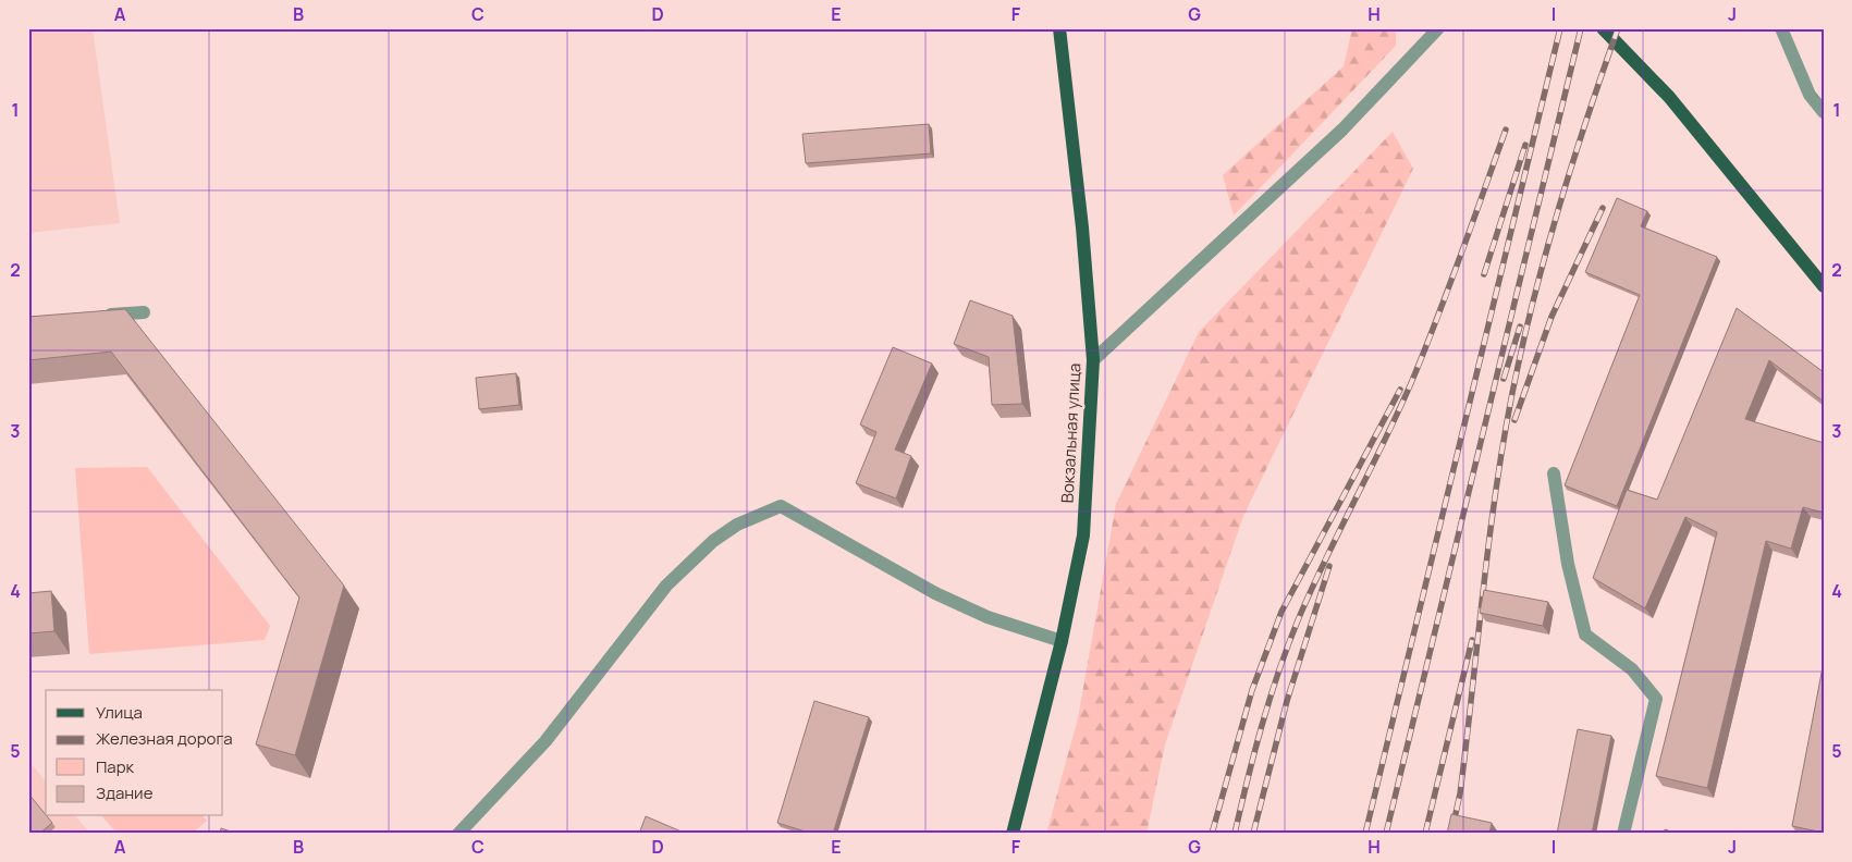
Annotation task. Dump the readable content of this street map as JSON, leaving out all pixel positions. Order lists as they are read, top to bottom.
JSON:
{
  "streets": {
    "main road": ["Вокзальная улица"]
  },
  "legend": [
    "Улица",
    "Железная дорога",
    "Парк",
    "Здание"
  ],
  "grid": {
    "columns": [
      "A",
      "B",
      "C",
      "D",
      "E",
      "F",
      "G",
      "H",
      "I",
      "J"
    ],
    "rows": [
      "1",
      "2",
      "3",
      "4",
      "5"
    ]
  }
}
